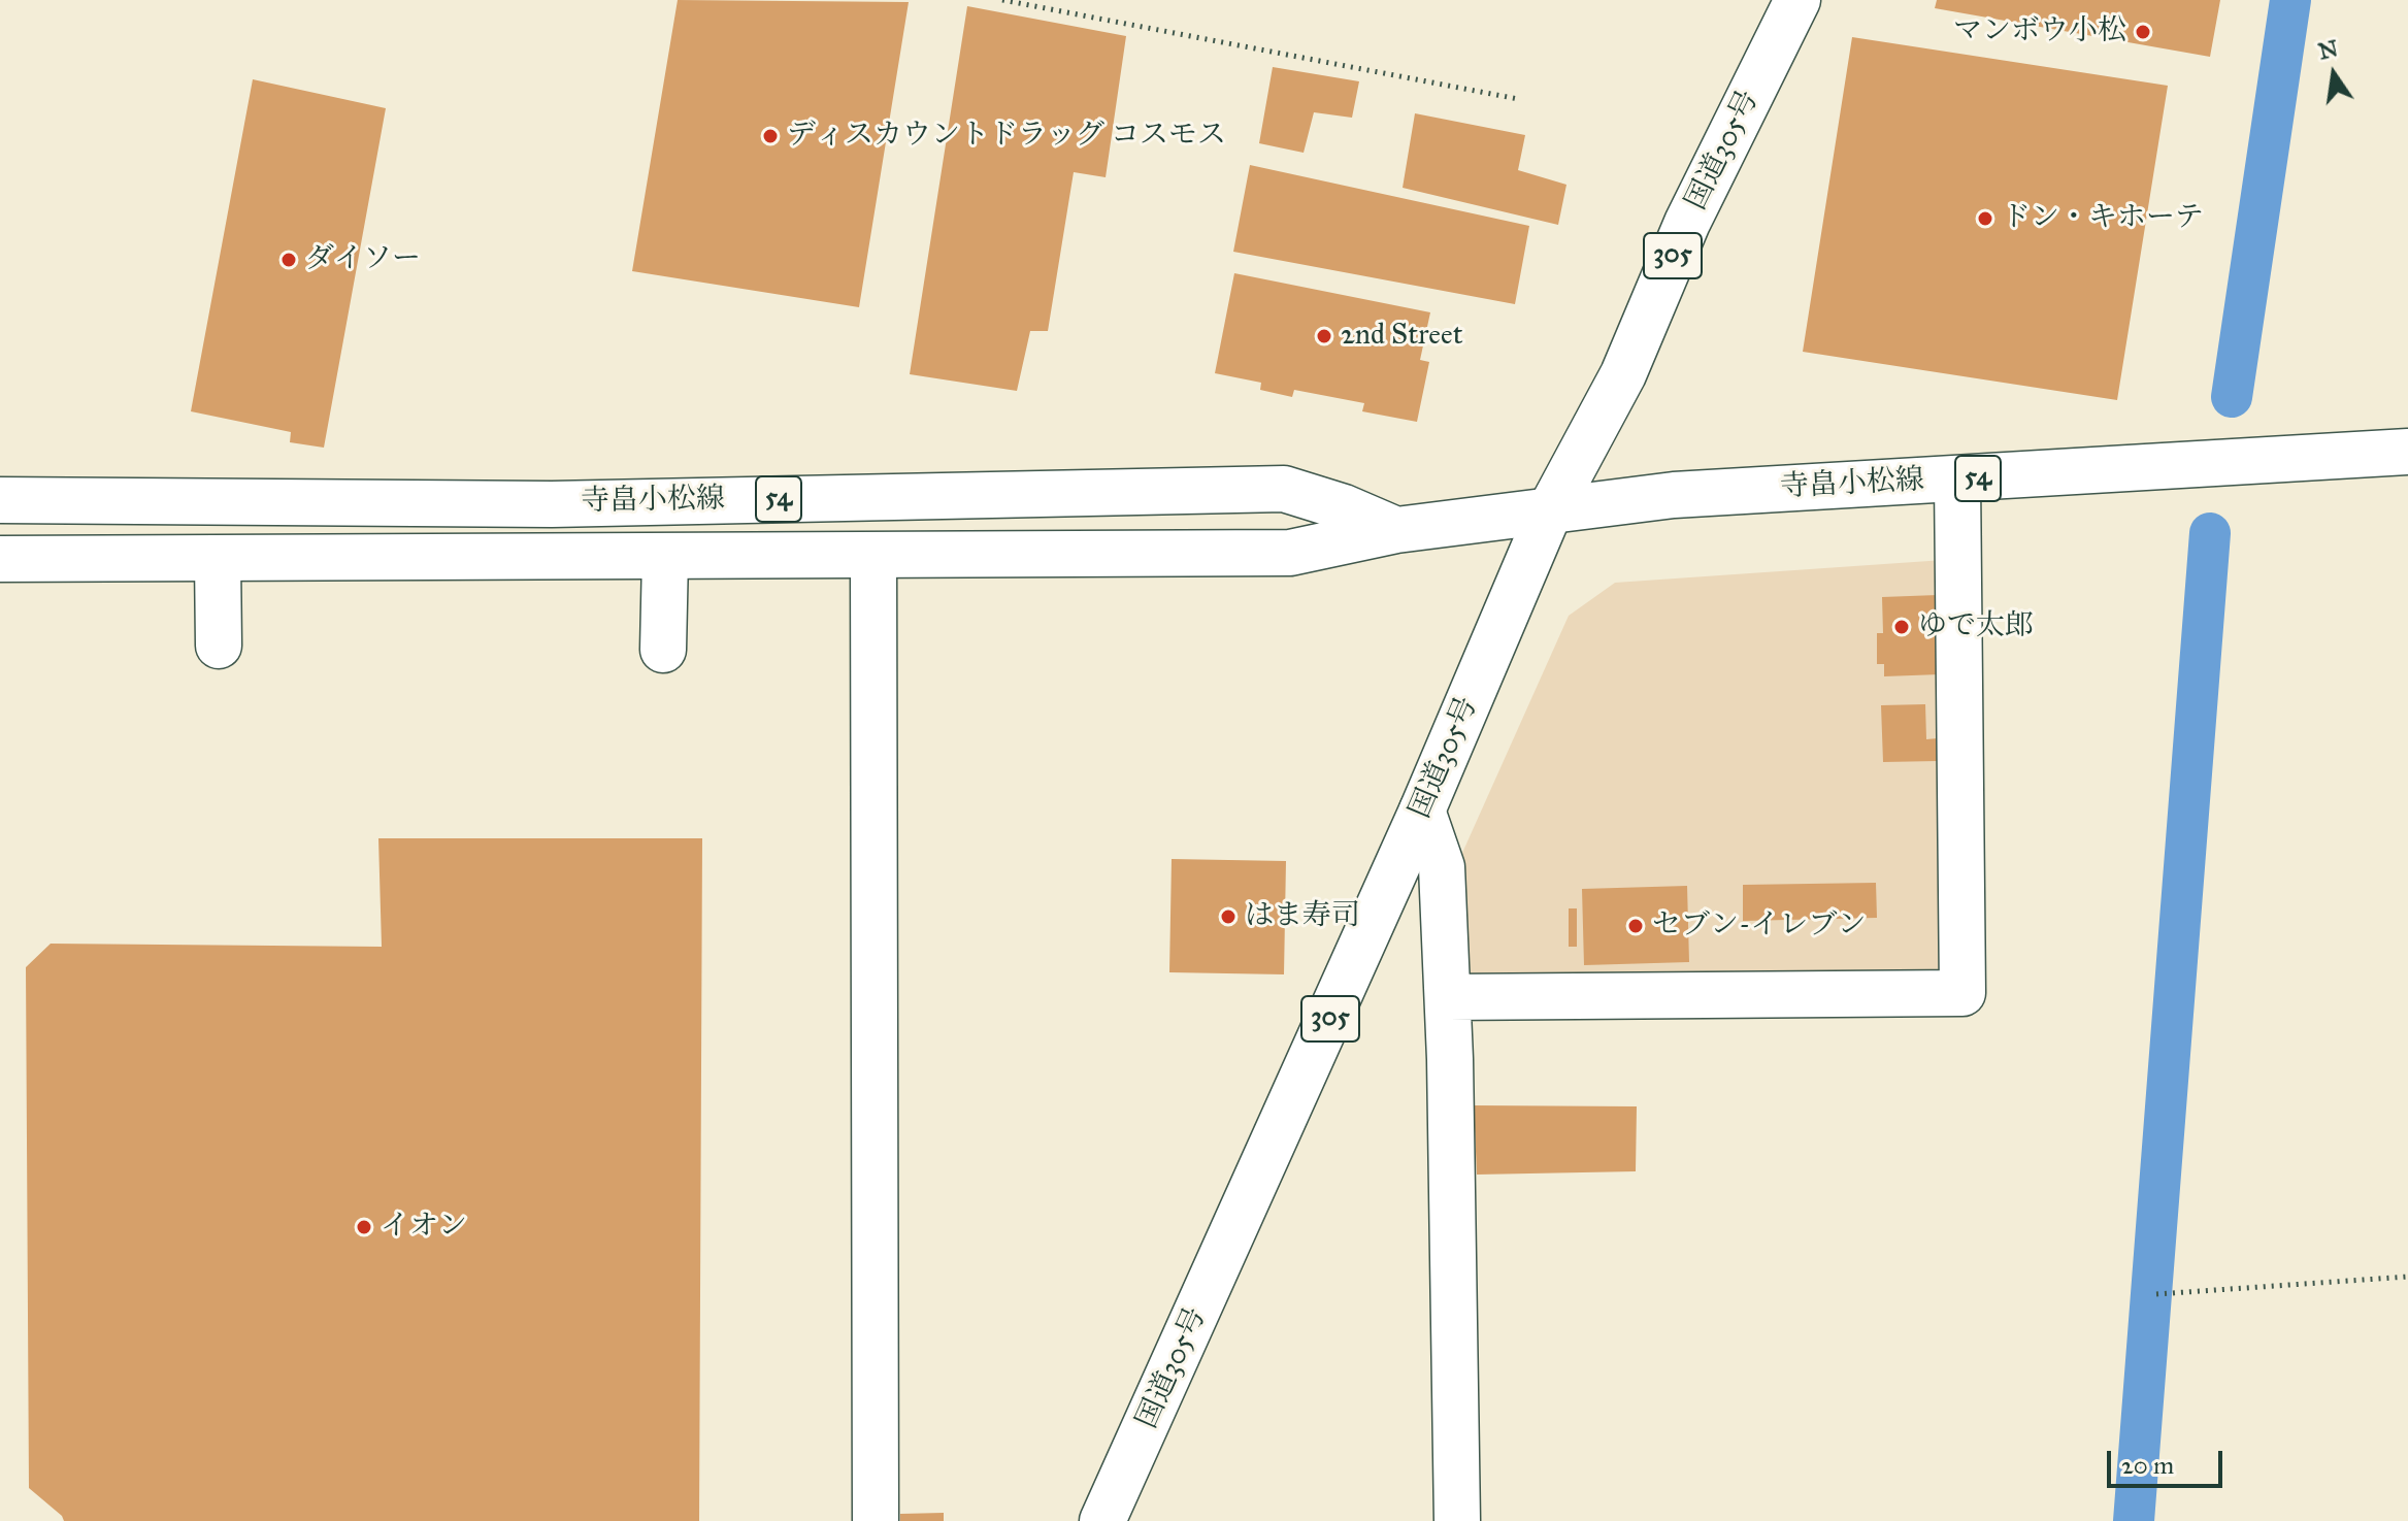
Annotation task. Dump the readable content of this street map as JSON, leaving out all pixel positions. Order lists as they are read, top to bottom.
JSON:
{
  "streets": {
    "main road": [
      "国道305号",
      "305",
      "54",
      "寺畠小松線"
    ]
  },
  "crossings": [
    ["国道305号", "寺畠小松線"]
  ],
  "places": [
    "マンボウ小松",
    "ディスカウントドラッグ コスモス",
    "ドン・キホーテ",
    "ダイソー",
    "2nd Street",
    "ゆで太郎",
    "はま寿司",
    "セブン-イレブン",
    "イオン"
  ],
  "scale_bar": "20 m",
  "north": "top"
}
